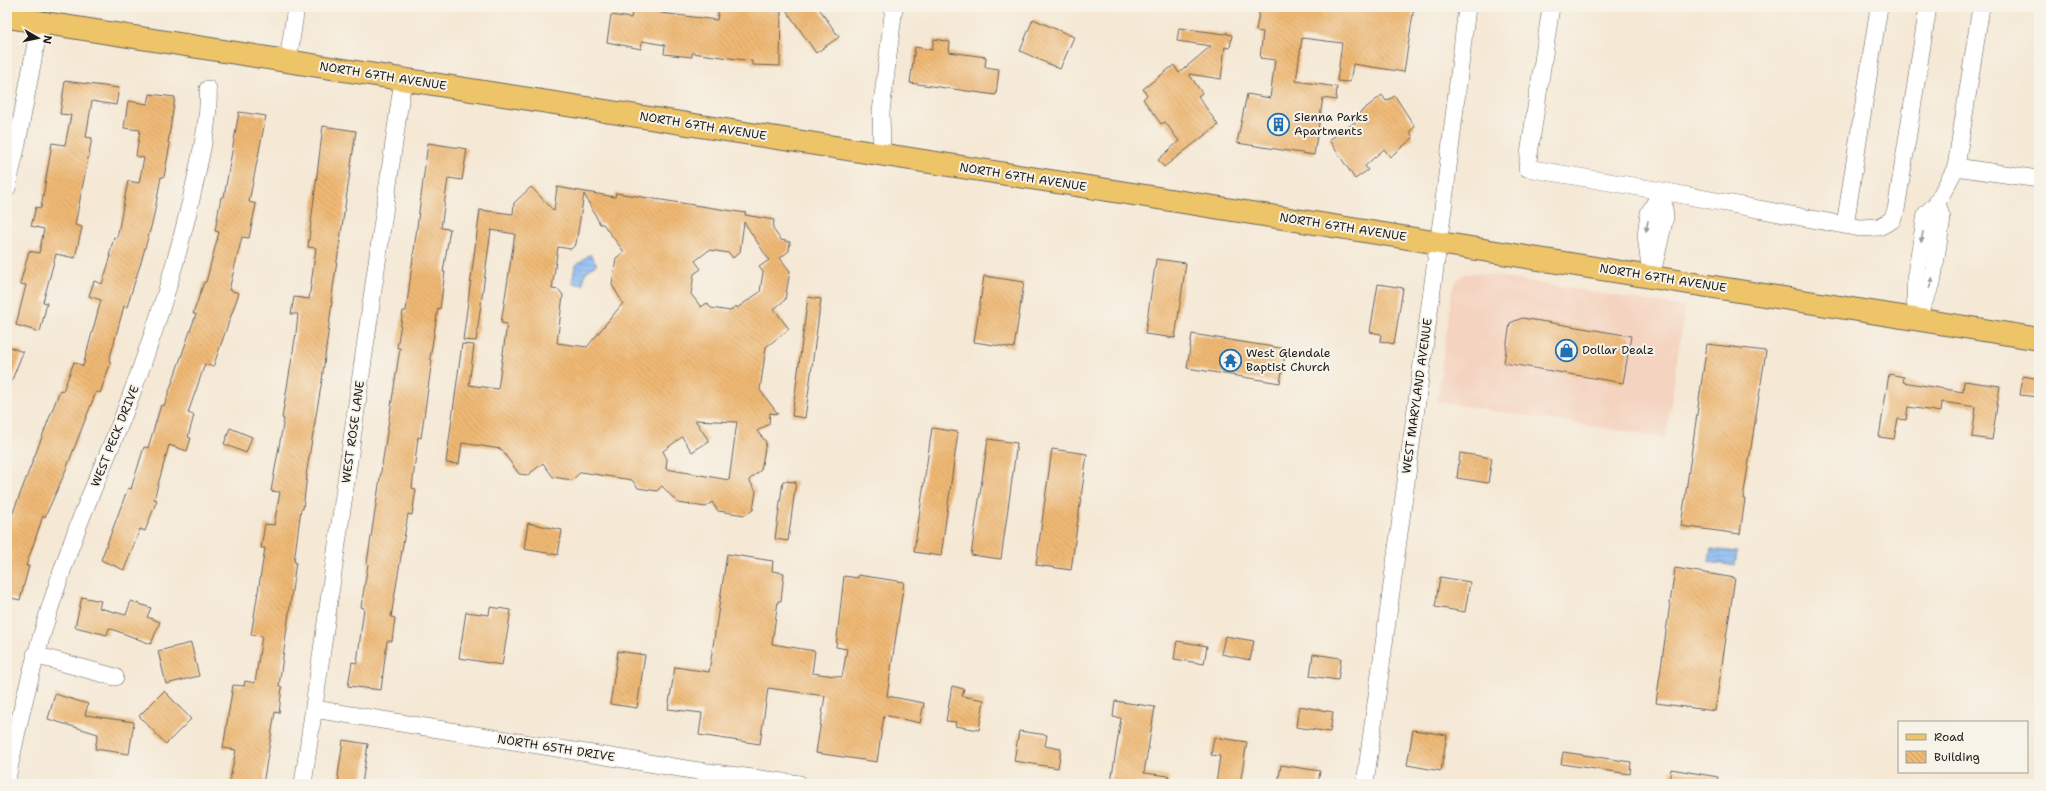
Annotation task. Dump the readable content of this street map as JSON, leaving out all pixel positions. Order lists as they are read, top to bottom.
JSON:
{
  "streets": {
    "main road": ["NORTH 67TH AVENUE"],
    "street": [
      "WEST MARYLAND AVENUE",
      "WEST ROSE LANE",
      "WEST PECK DRIVE",
      "NORTH 65TH DRIVE"
    ]
  },
  "crossings": [
    ["NORTH 67TH AVENUE", "WEST MARYLAND AVENUE"],
    ["NORTH 67TH AVENUE", "WEST ROSE LANE"],
    ["WEST ROSE LANE", "NORTH 65TH DRIVE"]
  ],
  "places": {
    "building": ["Sienna Parks Apartments"],
    "shop": ["Dollar Dealz"],
    "temple": ["West Glendale Baptist Church"]
  },
  "legend": ["Road", "Building"],
  "north": "right"
}
